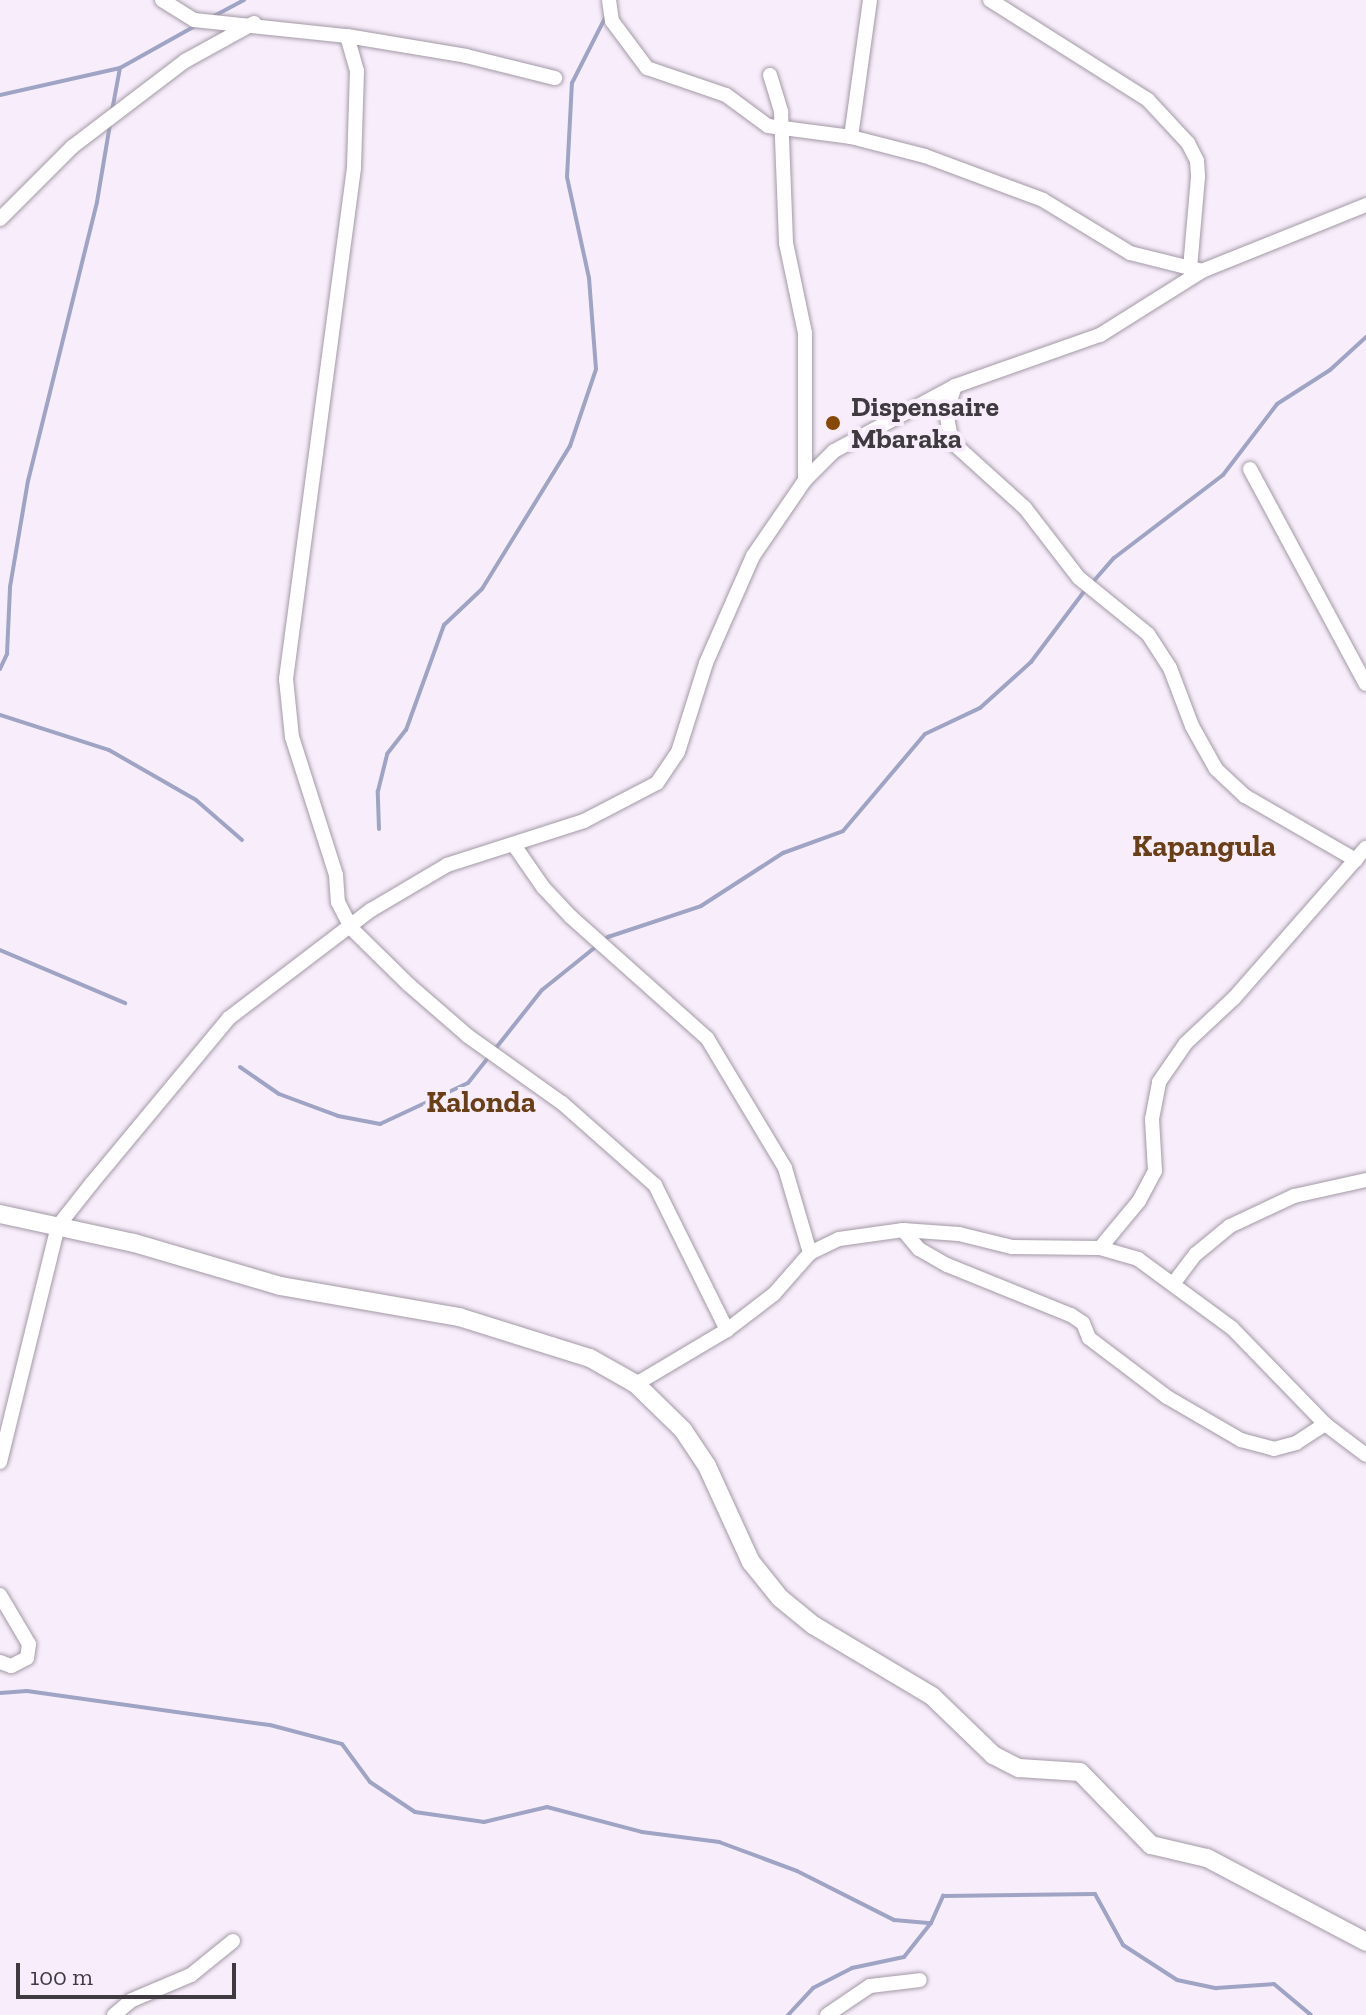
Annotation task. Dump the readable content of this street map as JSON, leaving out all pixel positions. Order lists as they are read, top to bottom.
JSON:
{
  "districts": ["Kapangula", "Kalonda"],
  "places": ["Dispensaire Mbaraka"],
  "scale_bar": "100 m"
}
